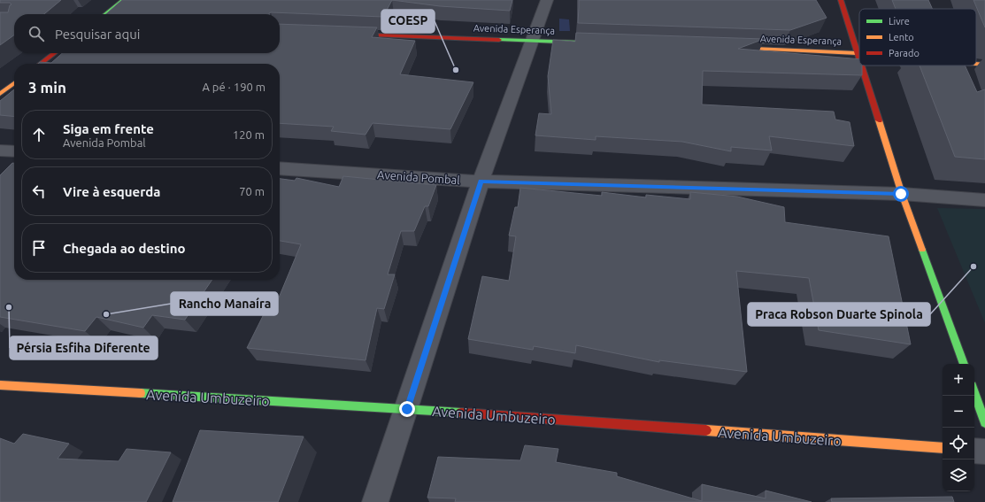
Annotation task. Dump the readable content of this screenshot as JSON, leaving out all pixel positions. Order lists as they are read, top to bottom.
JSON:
{
  "streets": {
    "main road": ["Avenida Esperança", "Avenida Umbuzeiro"],
    "street": ["Avenida Pombal"]
  },
  "places": [
    "COESP",
    "Praca Robson Duarte Spinola",
    "Pérsia Esfiha Diferente",
    "Rancho Manaíra"
  ],
  "legend": ["Livre", "Lento", "Parado"],
  "page": {
    "search": "Pesquisar aqui",
    "heading": ["3 min", "A pé · 190 m"],
    "list": [
      ["Siga em frente", "Avenida Pombal", "120 m"],
      ["Vire à esquerda", "70 m"],
      "Chegada ao destino"
    ],
    "map_buttons": ["+", "−"]
  }
}
